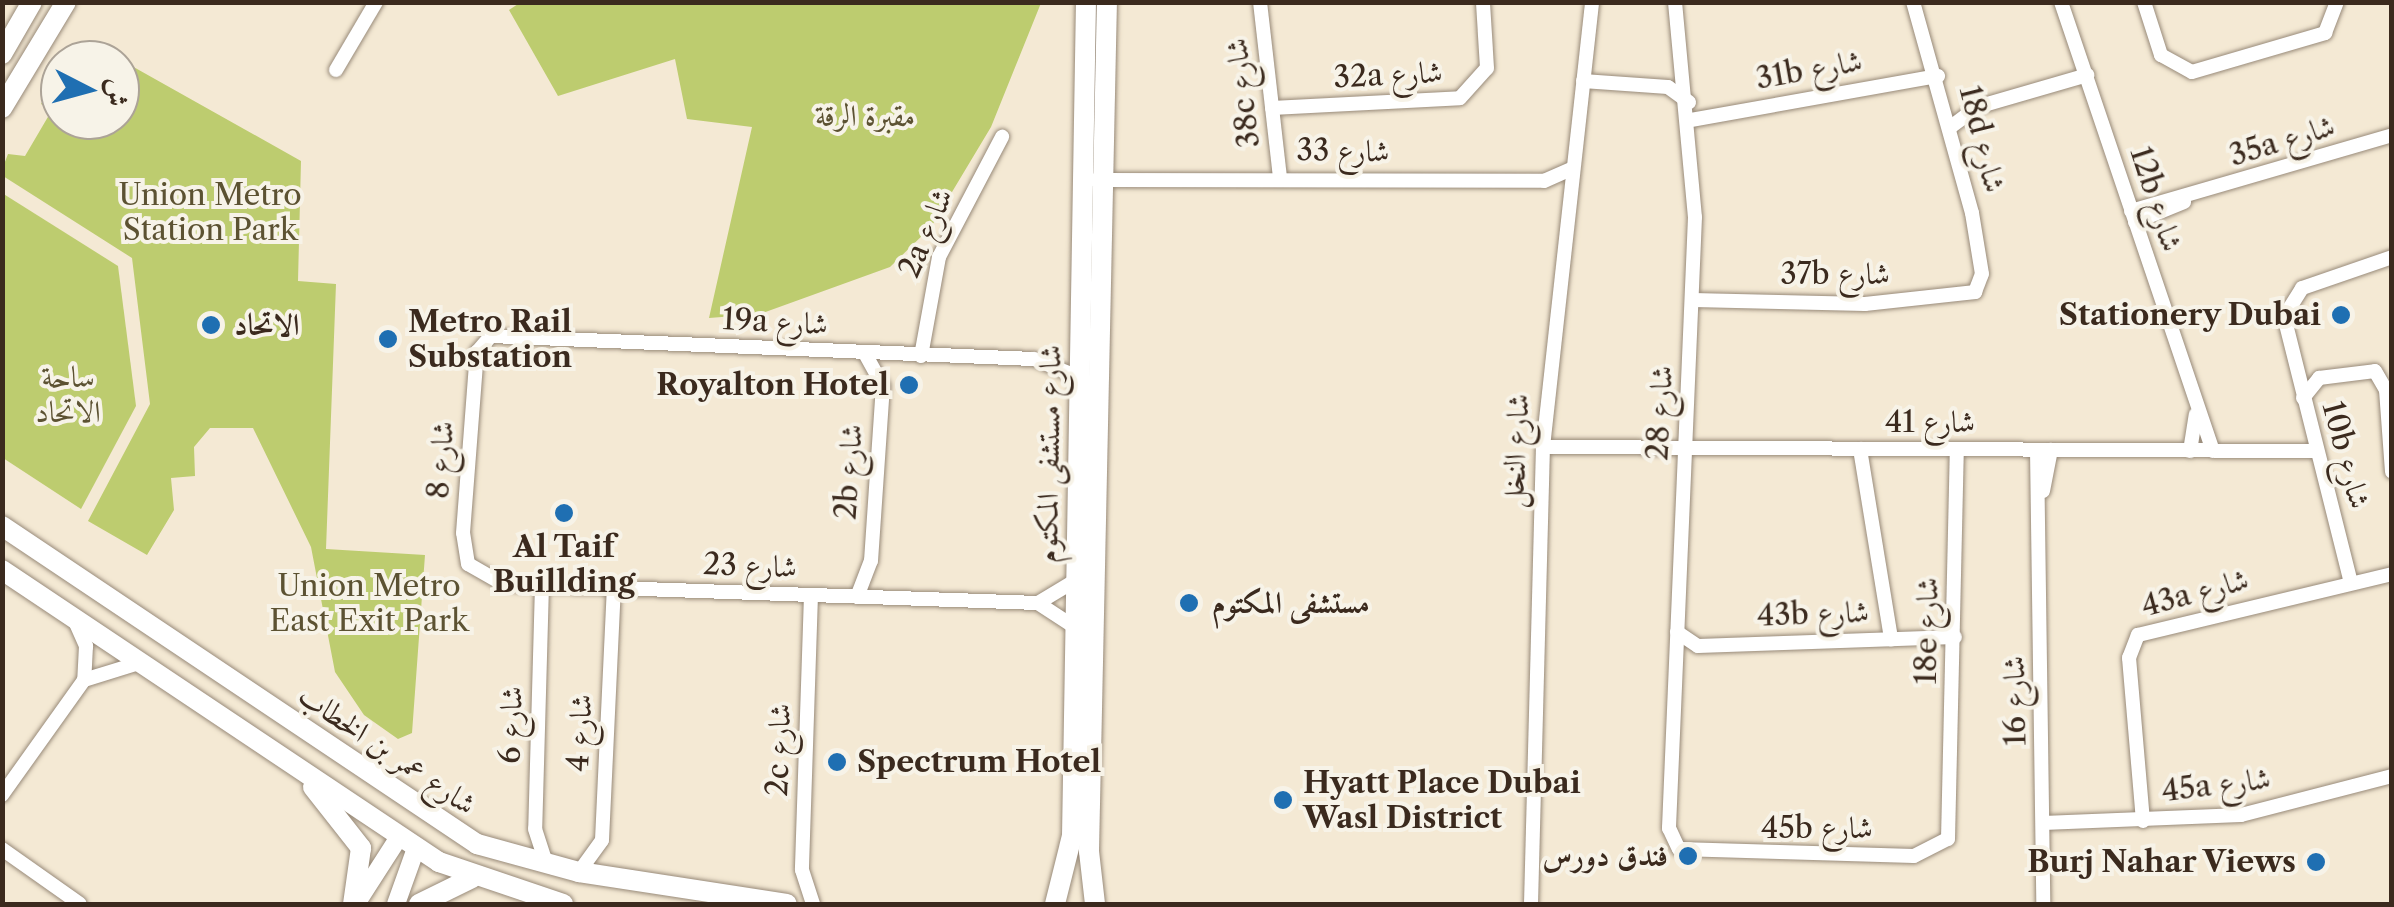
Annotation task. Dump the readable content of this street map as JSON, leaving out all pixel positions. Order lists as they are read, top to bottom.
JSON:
{
  "streets": {
    "main road": ["شارع مستشفى المكتوم", "شارع عمر بن الخطاب"],
    "street": [
      "31b شارع",
      "32a شارع",
      "38c شارع",
      "18d شارع",
      "35a شارع",
      "شارع 33",
      "12b شارع",
      "2a شارع",
      "37b شارع",
      "19a شارع",
      "شارع 28",
      "شارع 41",
      "شارع النخل",
      "10b شارع",
      "شارع 8",
      "2b شارع",
      "شارع 23",
      "43a شارع",
      "43b شارع",
      "18e شارع",
      "شارع 16",
      "شارع 6",
      "شارع 4",
      "2c شارع",
      "45a شارع",
      "45b شارع"
    ]
  },
  "crossings": [
    ["31b شارع", "18d شارع"],
    ["31b شارع", "شارع 28"],
    ["32a شارع", "38c شارع"],
    ["38c شارع", "شارع 33"],
    ["18d شارع", "37b شارع"],
    ["35a شارع", "12b شارع"],
    ["شارع 33", "شارع النخل"],
    ["شارع 33", "شارع مستشفى المكتوم"],
    ["12b شارع", "شارع 41"],
    ["2a شارع", "19a شارع"],
    ["37b شارع", "شارع 28"],
    ["19a شارع", "شارع مستشفى المكتوم"],
    ["19a شارع", "شارع 8"],
    ["19a شارع", "2b شارع"],
    ["شارع 28", "شارع 41"],
    ["شارع 28", "43b شارع"],
    ["شارع 28", "45b شارع"],
    ["شارع 41", "شارع النخل"],
    ["شارع 41", "10b شارع"],
    ["شارع 41", "18e شارع"],
    ["شارع 41", "شارع 16"],
    ["10b شارع", "43a شارع"],
    ["شارع 8", "شارع 23"],
    ["2b شارع", "شارع 23"],
    ["شارع 23", "شارع 6"],
    ["شارع 23", "شارع 4"],
    ["شارع 23", "2c شارع"],
    ["43a شارع", "45a شارع"],
    ["43b شارع", "18e شارع"],
    ["18e شارع", "45b شارع"],
    ["شارع 16", "45a شارع"],
    ["شارع 6", "شارع عمر بن الخطاب"],
    ["شارع 4", "شارع عمر بن الخطاب"]
  ],
  "parks": [
    "مقبرة الرقة",
    "Union Metro Station Park",
    "ساحة الاتحاد",
    "Union Metro East Exit Park"
  ],
  "places": [
    "Stationery Dubai",
    "الاتحاد",
    "Metro Rail Substation",
    "Royalton Hotel",
    "Al Taif Buillding",
    "مستشفى المكتوم",
    "Spectrum Hotel",
    "Hyatt Place Dubai Wasl District",
    "فندق دورس",
    "Burj Nahar Views"
  ],
  "north": "right"
}
